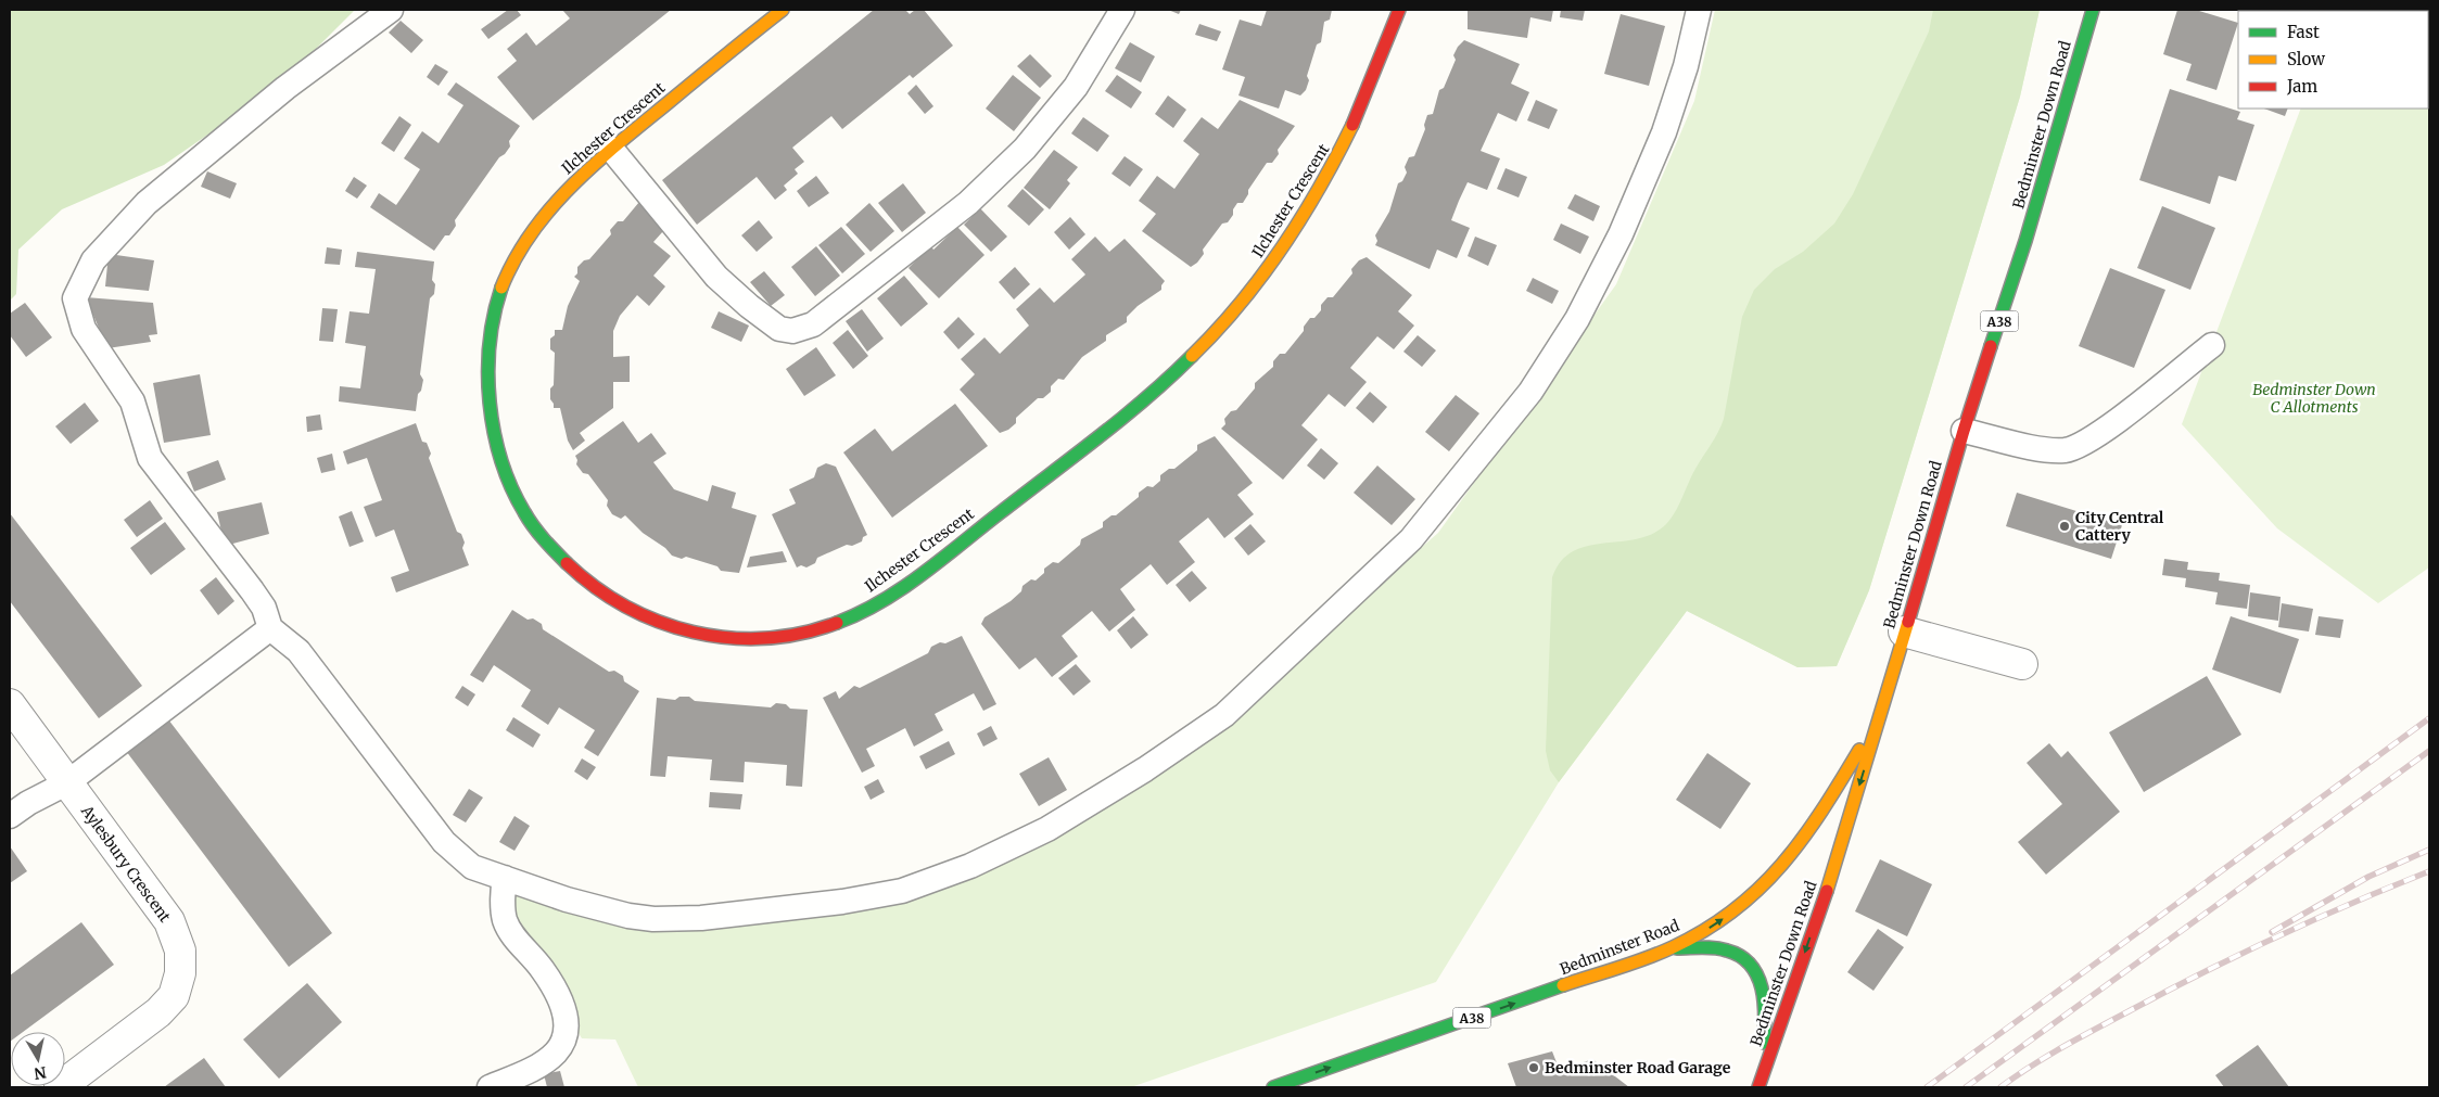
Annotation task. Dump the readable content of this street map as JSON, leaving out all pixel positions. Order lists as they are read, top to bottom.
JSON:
{
  "streets": {
    "main road": [
      "Bedminster Down Road",
      "Ilchester Crescent",
      "A38",
      "Bedminster Road"
    ],
    "street": ["Aylesbury Crescent"]
  },
  "crossings": [
    ["Bedminster Down Road", "A38"],
    ["Bedminster Down Road", "Bedminster Road"],
    ["A38", "Bedminster Road"]
  ],
  "one_way": ["Bedminster Road"],
  "parks": ["Bedminster Down C Allotments"],
  "places": ["City Central Cattery", "Bedminster Road Garage"],
  "legend": ["Fast", "Slow", "Jam"],
  "north": "bottom"
}
